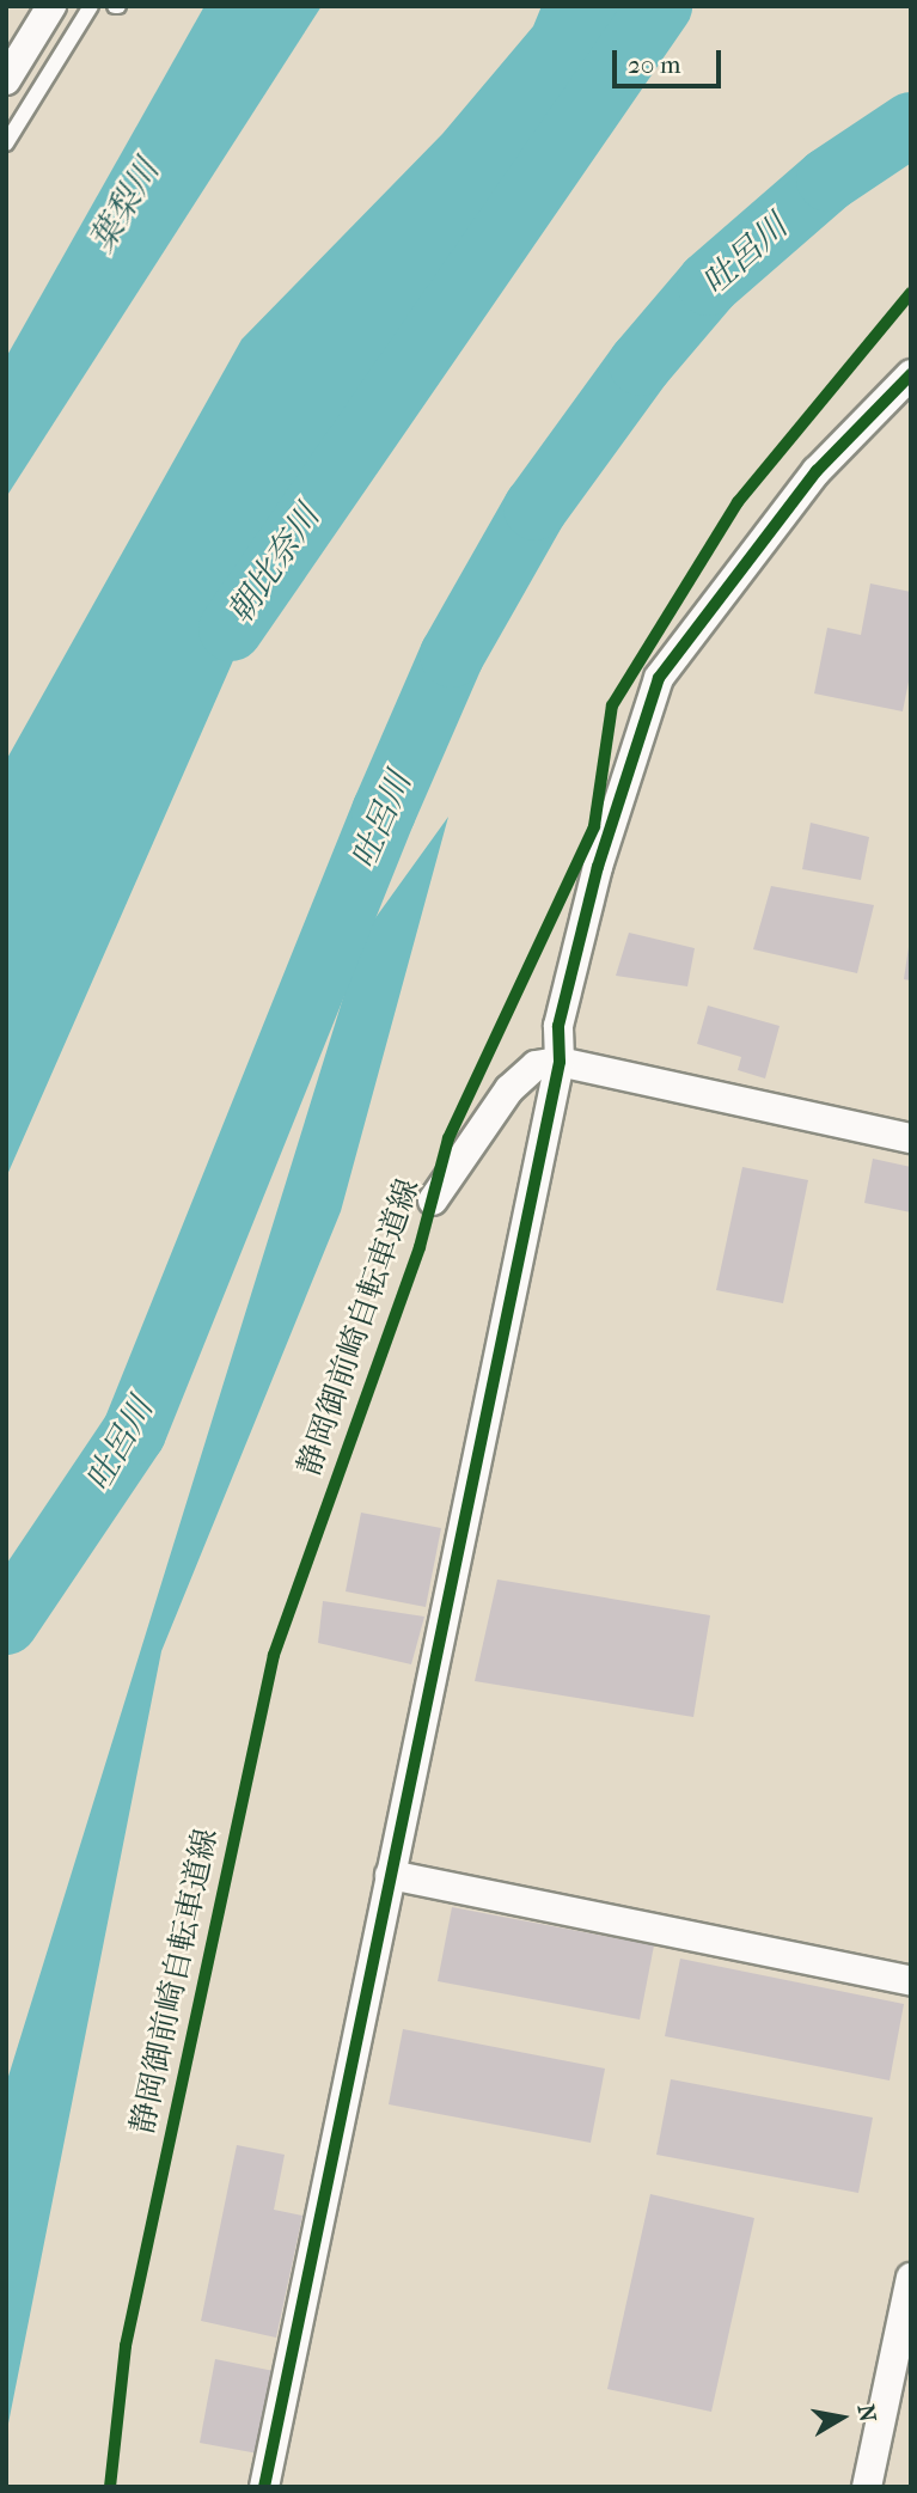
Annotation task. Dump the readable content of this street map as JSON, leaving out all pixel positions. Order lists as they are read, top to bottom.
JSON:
{
  "streets": {
    "cycle path": ["静岡御前崎自転車道線"]
  },
  "water": ["葉梨川", "吐呂川", "朝比奈川"],
  "scale_bar": "20 m",
  "north": "right"
}
